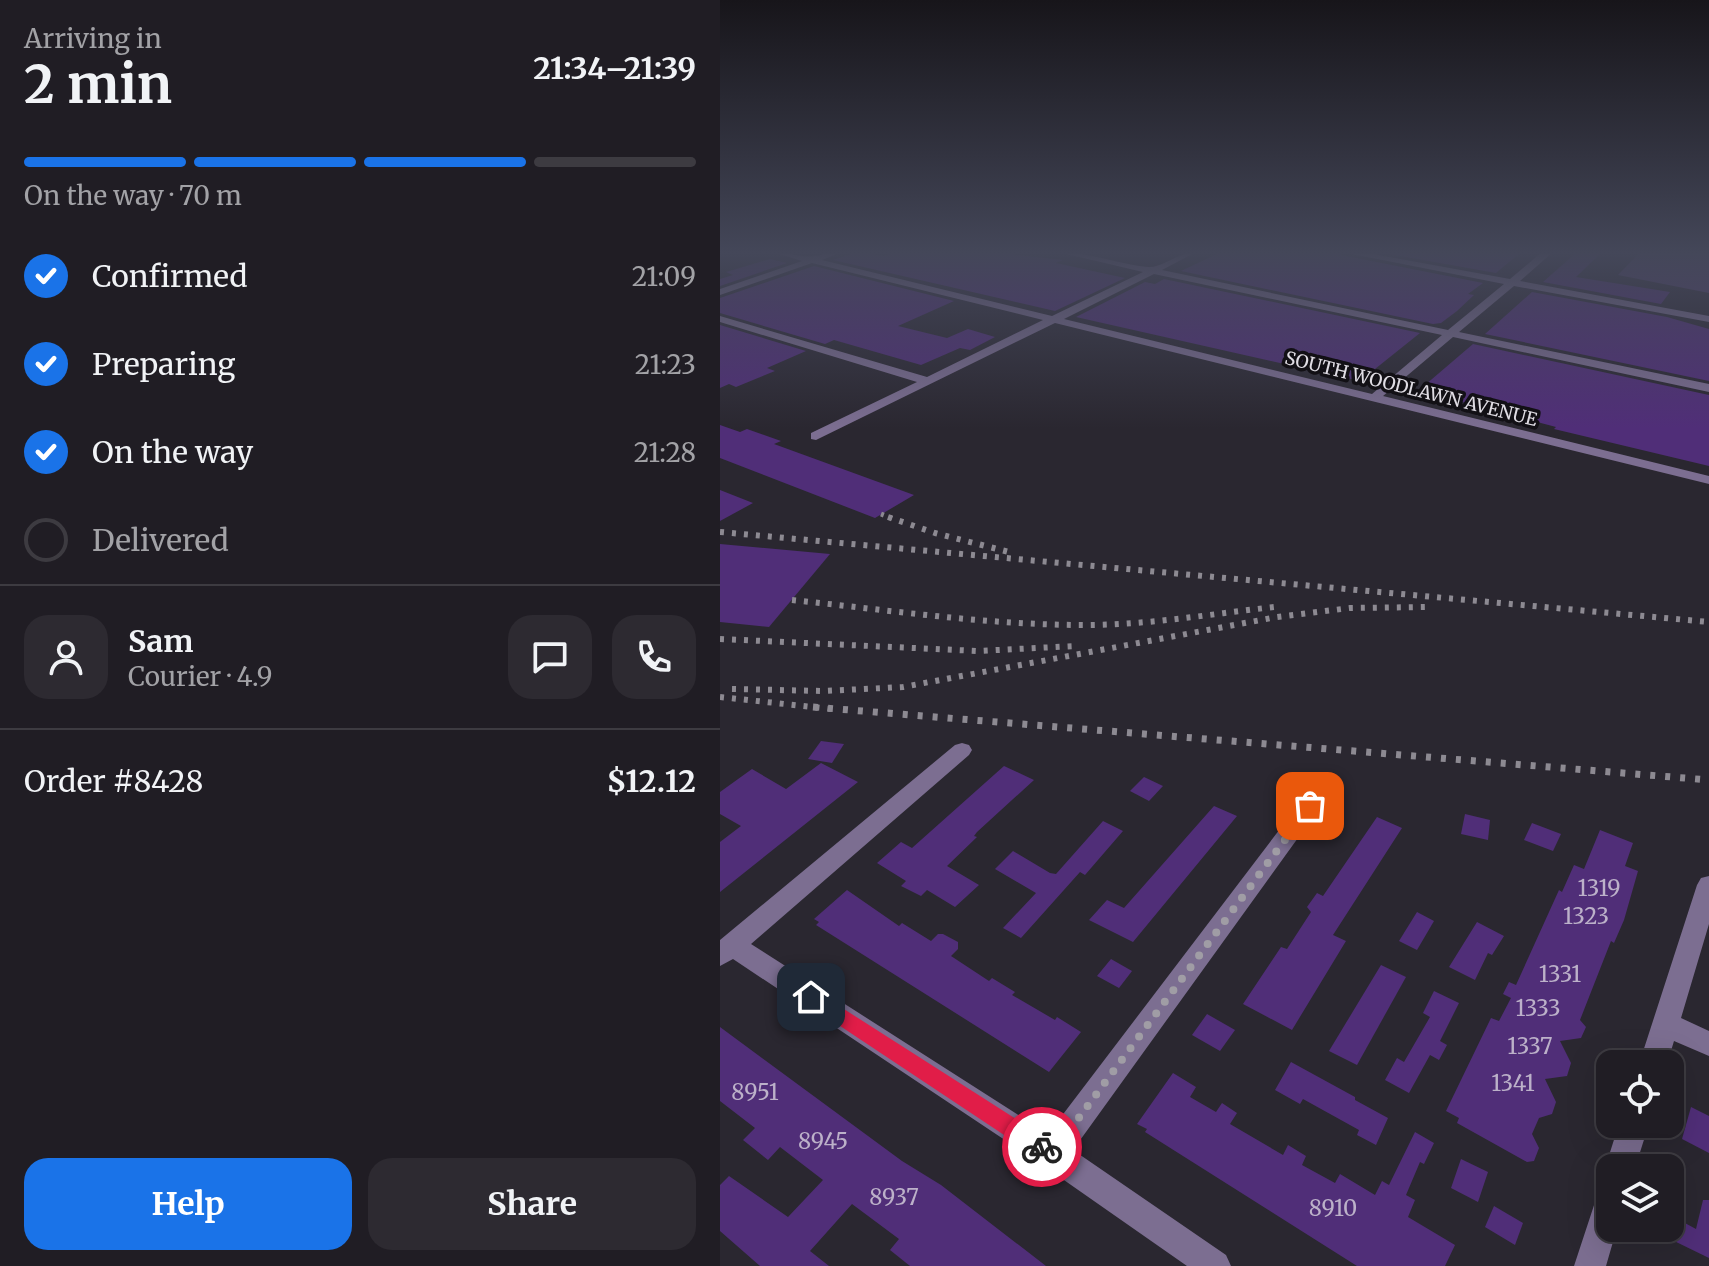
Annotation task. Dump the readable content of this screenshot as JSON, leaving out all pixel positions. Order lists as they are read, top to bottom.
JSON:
{
  "streets": {
    "street": ["SOUTH WOODLAWN AVENUE"]
  },
  "house_numbers": [
    "1319",
    "1323",
    "1331",
    "1333",
    "1337",
    "1341",
    "8951",
    "8945",
    "8937",
    "8910"
  ],
  "page": {
    "heading": ["2 min", "Arriving in", "21:34–21:39"],
    "panel": [
      "Sam",
      "Courier · 4.9",
      "Order #8428",
      "$12.12"
    ],
    "bar": "On the way · 70 m",
    "list": [
      ["Confirmed", "21:09"],
      ["Preparing", "21:23"],
      ["On the way", "21:28"],
      "Delivered"
    ],
    "buttons": ["Help", "Share"]
  }
}
